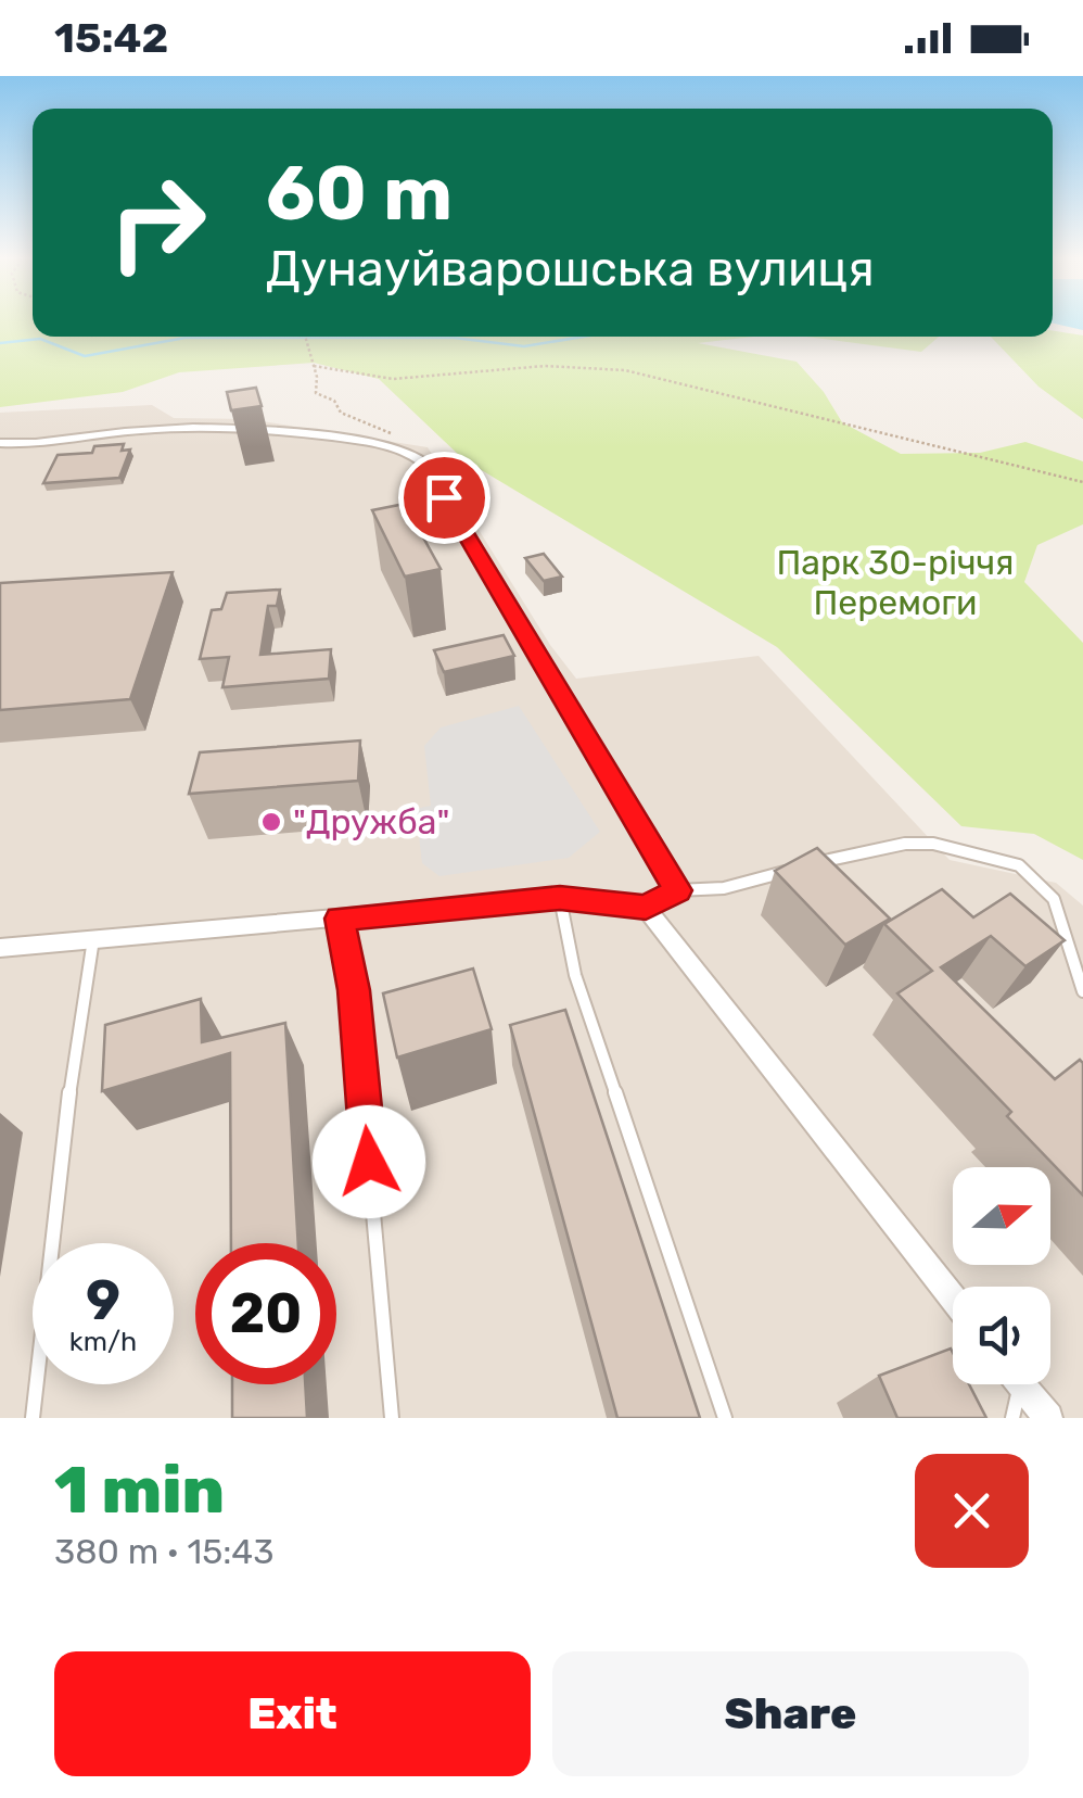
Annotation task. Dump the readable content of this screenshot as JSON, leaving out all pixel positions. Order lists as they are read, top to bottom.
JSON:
{
  "parks": ["Парк 30-річчя Перемоги"],
  "places": ["\"Дружба\""],
  "north": "right",
  "page": {
    "status": "15:42",
    "turn": ["60 m", "Дунауйварошська вулиця"],
    "speed": "9 km/h",
    "limit": "20",
    "heading": ["1 min", "380 m · 15:43"],
    "buttons": ["Exit", "Share"]
  }
}
